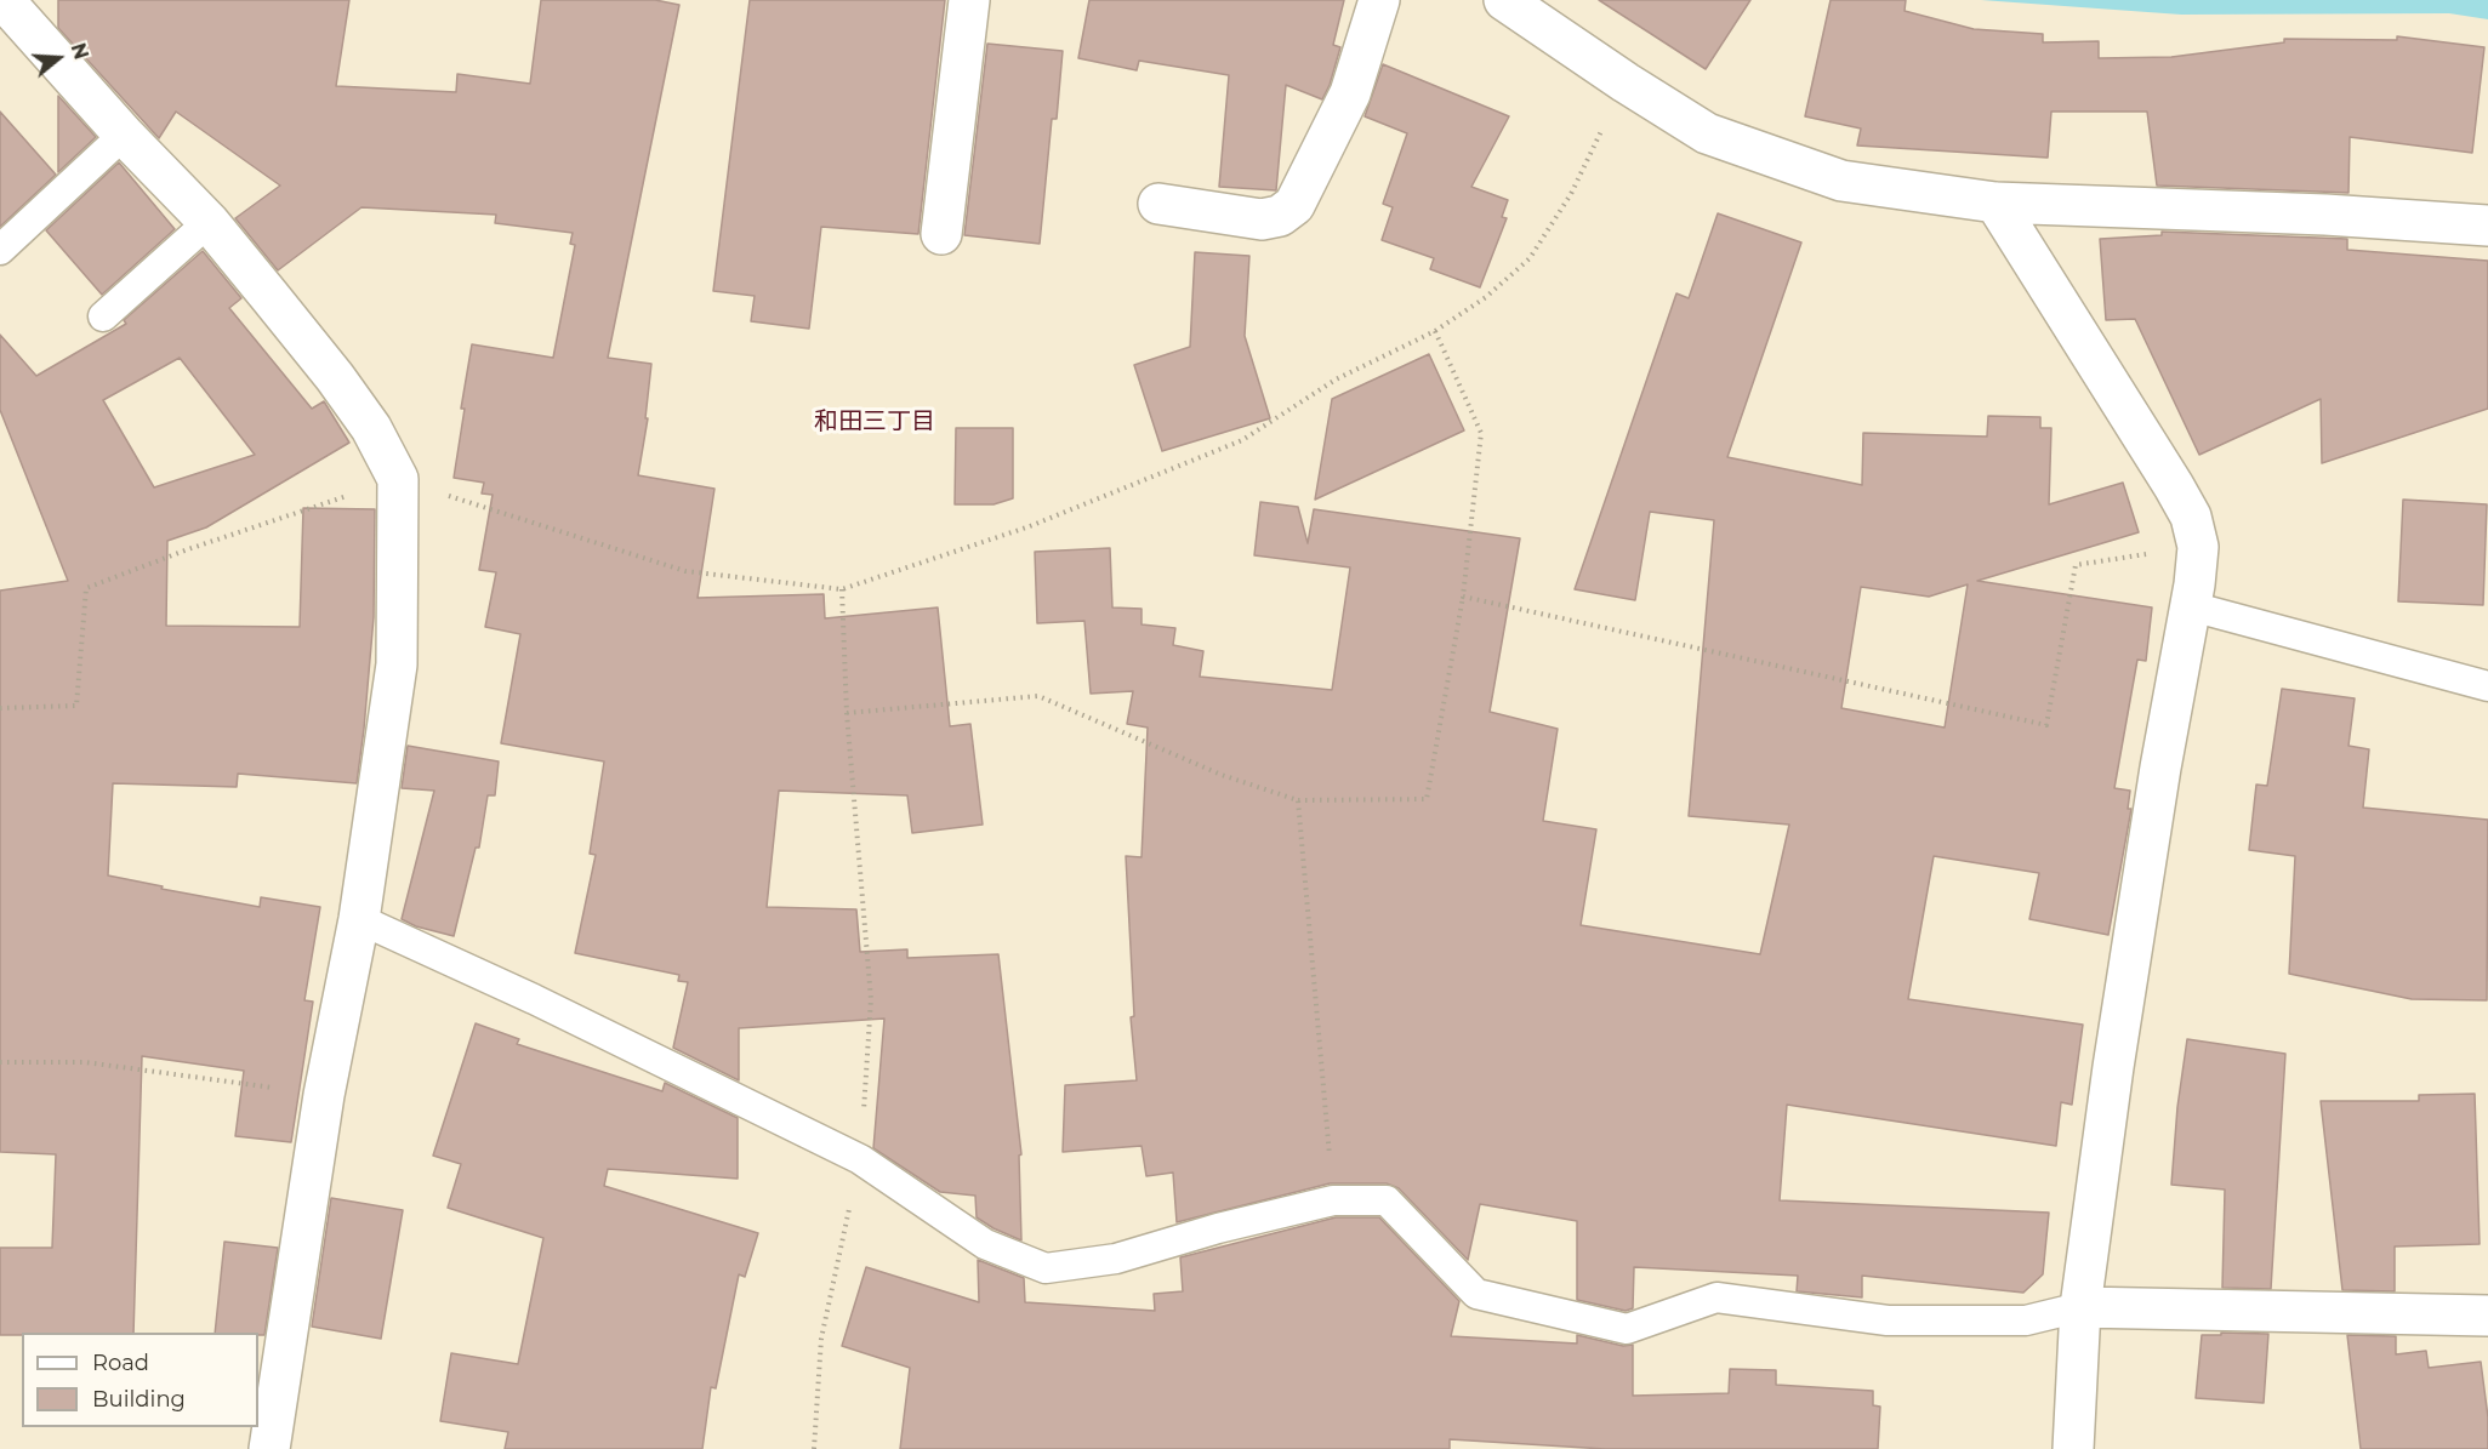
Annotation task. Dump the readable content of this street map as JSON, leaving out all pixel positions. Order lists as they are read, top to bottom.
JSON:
{
  "districts": ["和田三丁目"],
  "legend": ["Road", "Building"],
  "north": "right"
}
